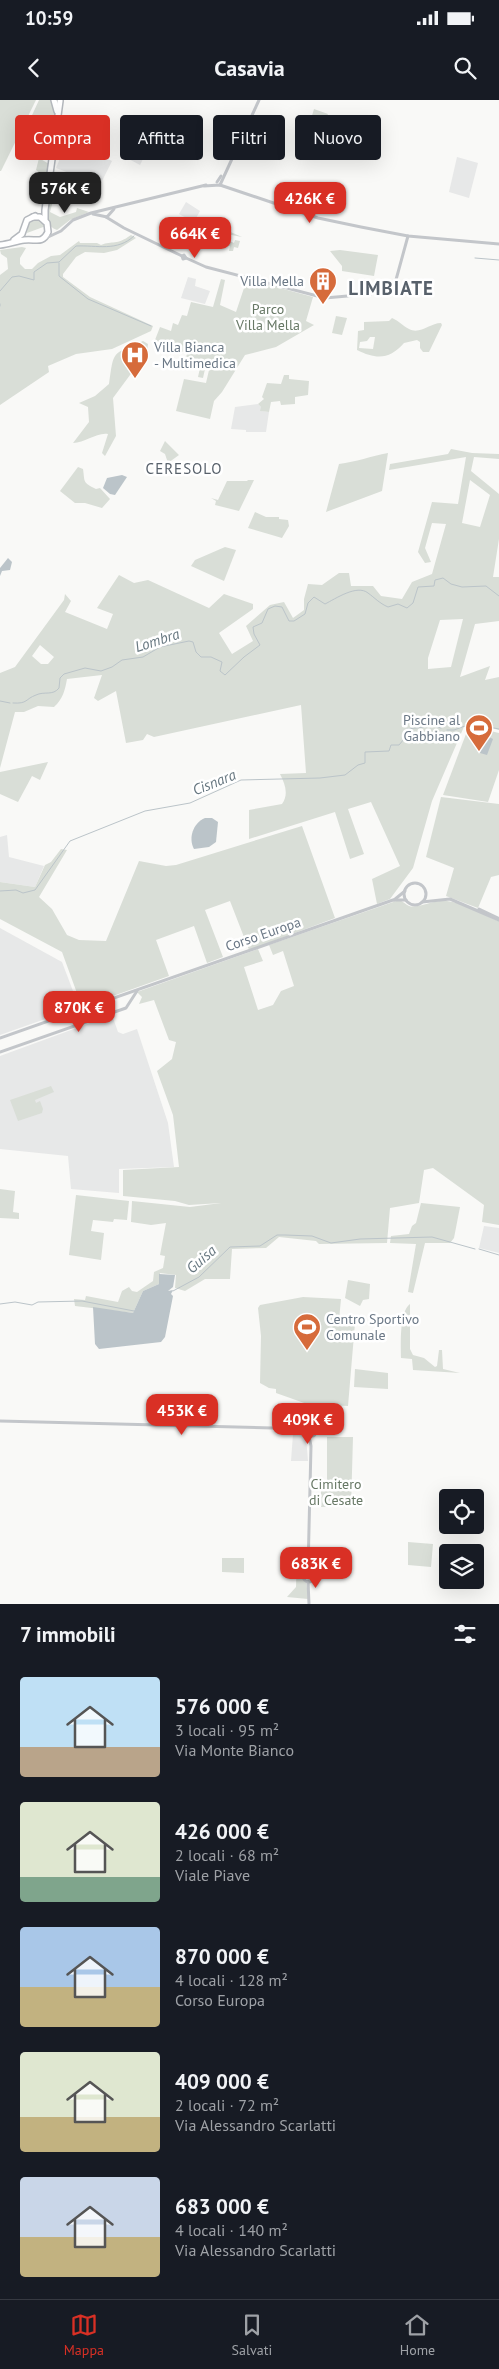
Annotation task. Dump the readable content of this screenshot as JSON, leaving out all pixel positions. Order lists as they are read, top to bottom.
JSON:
{
  "streets": {
    "street": ["Corso Europa"]
  },
  "districts": ["LIMBIATE", "CERESOLO"],
  "water": ["Lombra", "Cisnara", "Guisa"],
  "parks": ["Parco Villa Mella", "Cimitero di Cesate"],
  "places": {
    "building": ["Villa Mella"],
    "hospital": ["Villa Bianca - Multimedica"],
    "sports": ["Piscine al Gabbiano", "Centro Sportivo Comunale"]
  },
  "page": {
    "status": "10:59",
    "header": "Casavia",
    "chip": [
      "Compra",
      "Affitta",
      "Filtri",
      "Nuovo"
    ],
    "price": [
      "576K €",
      "426K €",
      "664K €",
      "870K €",
      "453K €",
      "409K €",
      "683K €"
    ],
    "heading": "7 immobili",
    "list": [
      {
        "name": "576 000 €",
        "note": "3 locali · 95 m² · Via Monte Bianco"
      },
      {
        "name": "426 000 €",
        "note": "2 locali · 68 m² · Viale Piave"
      },
      {
        "name": "870 000 €",
        "note": "4 locali · 128 m² · Corso Europa"
      },
      {
        "name": "409 000 €",
        "note": "2 locali · 72 m² · Via Alessandro Scarlatti"
      },
      {
        "name": "683 000 €",
        "note": "4 locali · 140 m² · Via Alessandro Scarlatti"
      }
    ],
    "tabs": ["Mappa", "Salvati", "Home"]
  }
}
